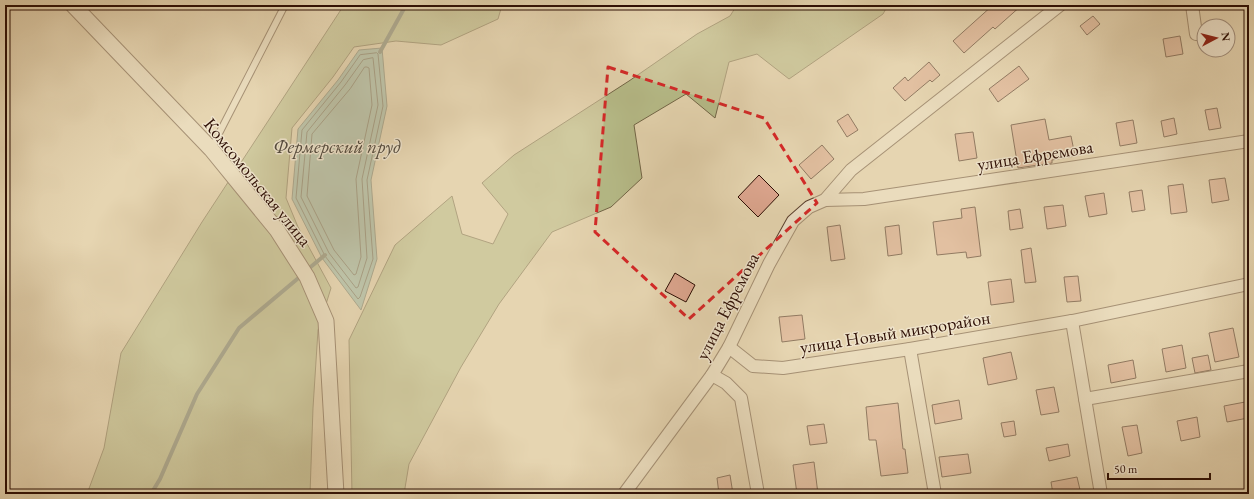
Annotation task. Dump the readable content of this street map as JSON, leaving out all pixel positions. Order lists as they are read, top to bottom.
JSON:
{
  "streets": {
    "street": ["улица Ефремова", "Комсомольская улица", "улица Новый микрорайон"]
  },
  "crossings": [
    ["улица Ефремова", "улица Новый микрорайон"]
  ],
  "water": ["Фермерский пруд"],
  "scale_bar": "50 m",
  "north": "right"
}
